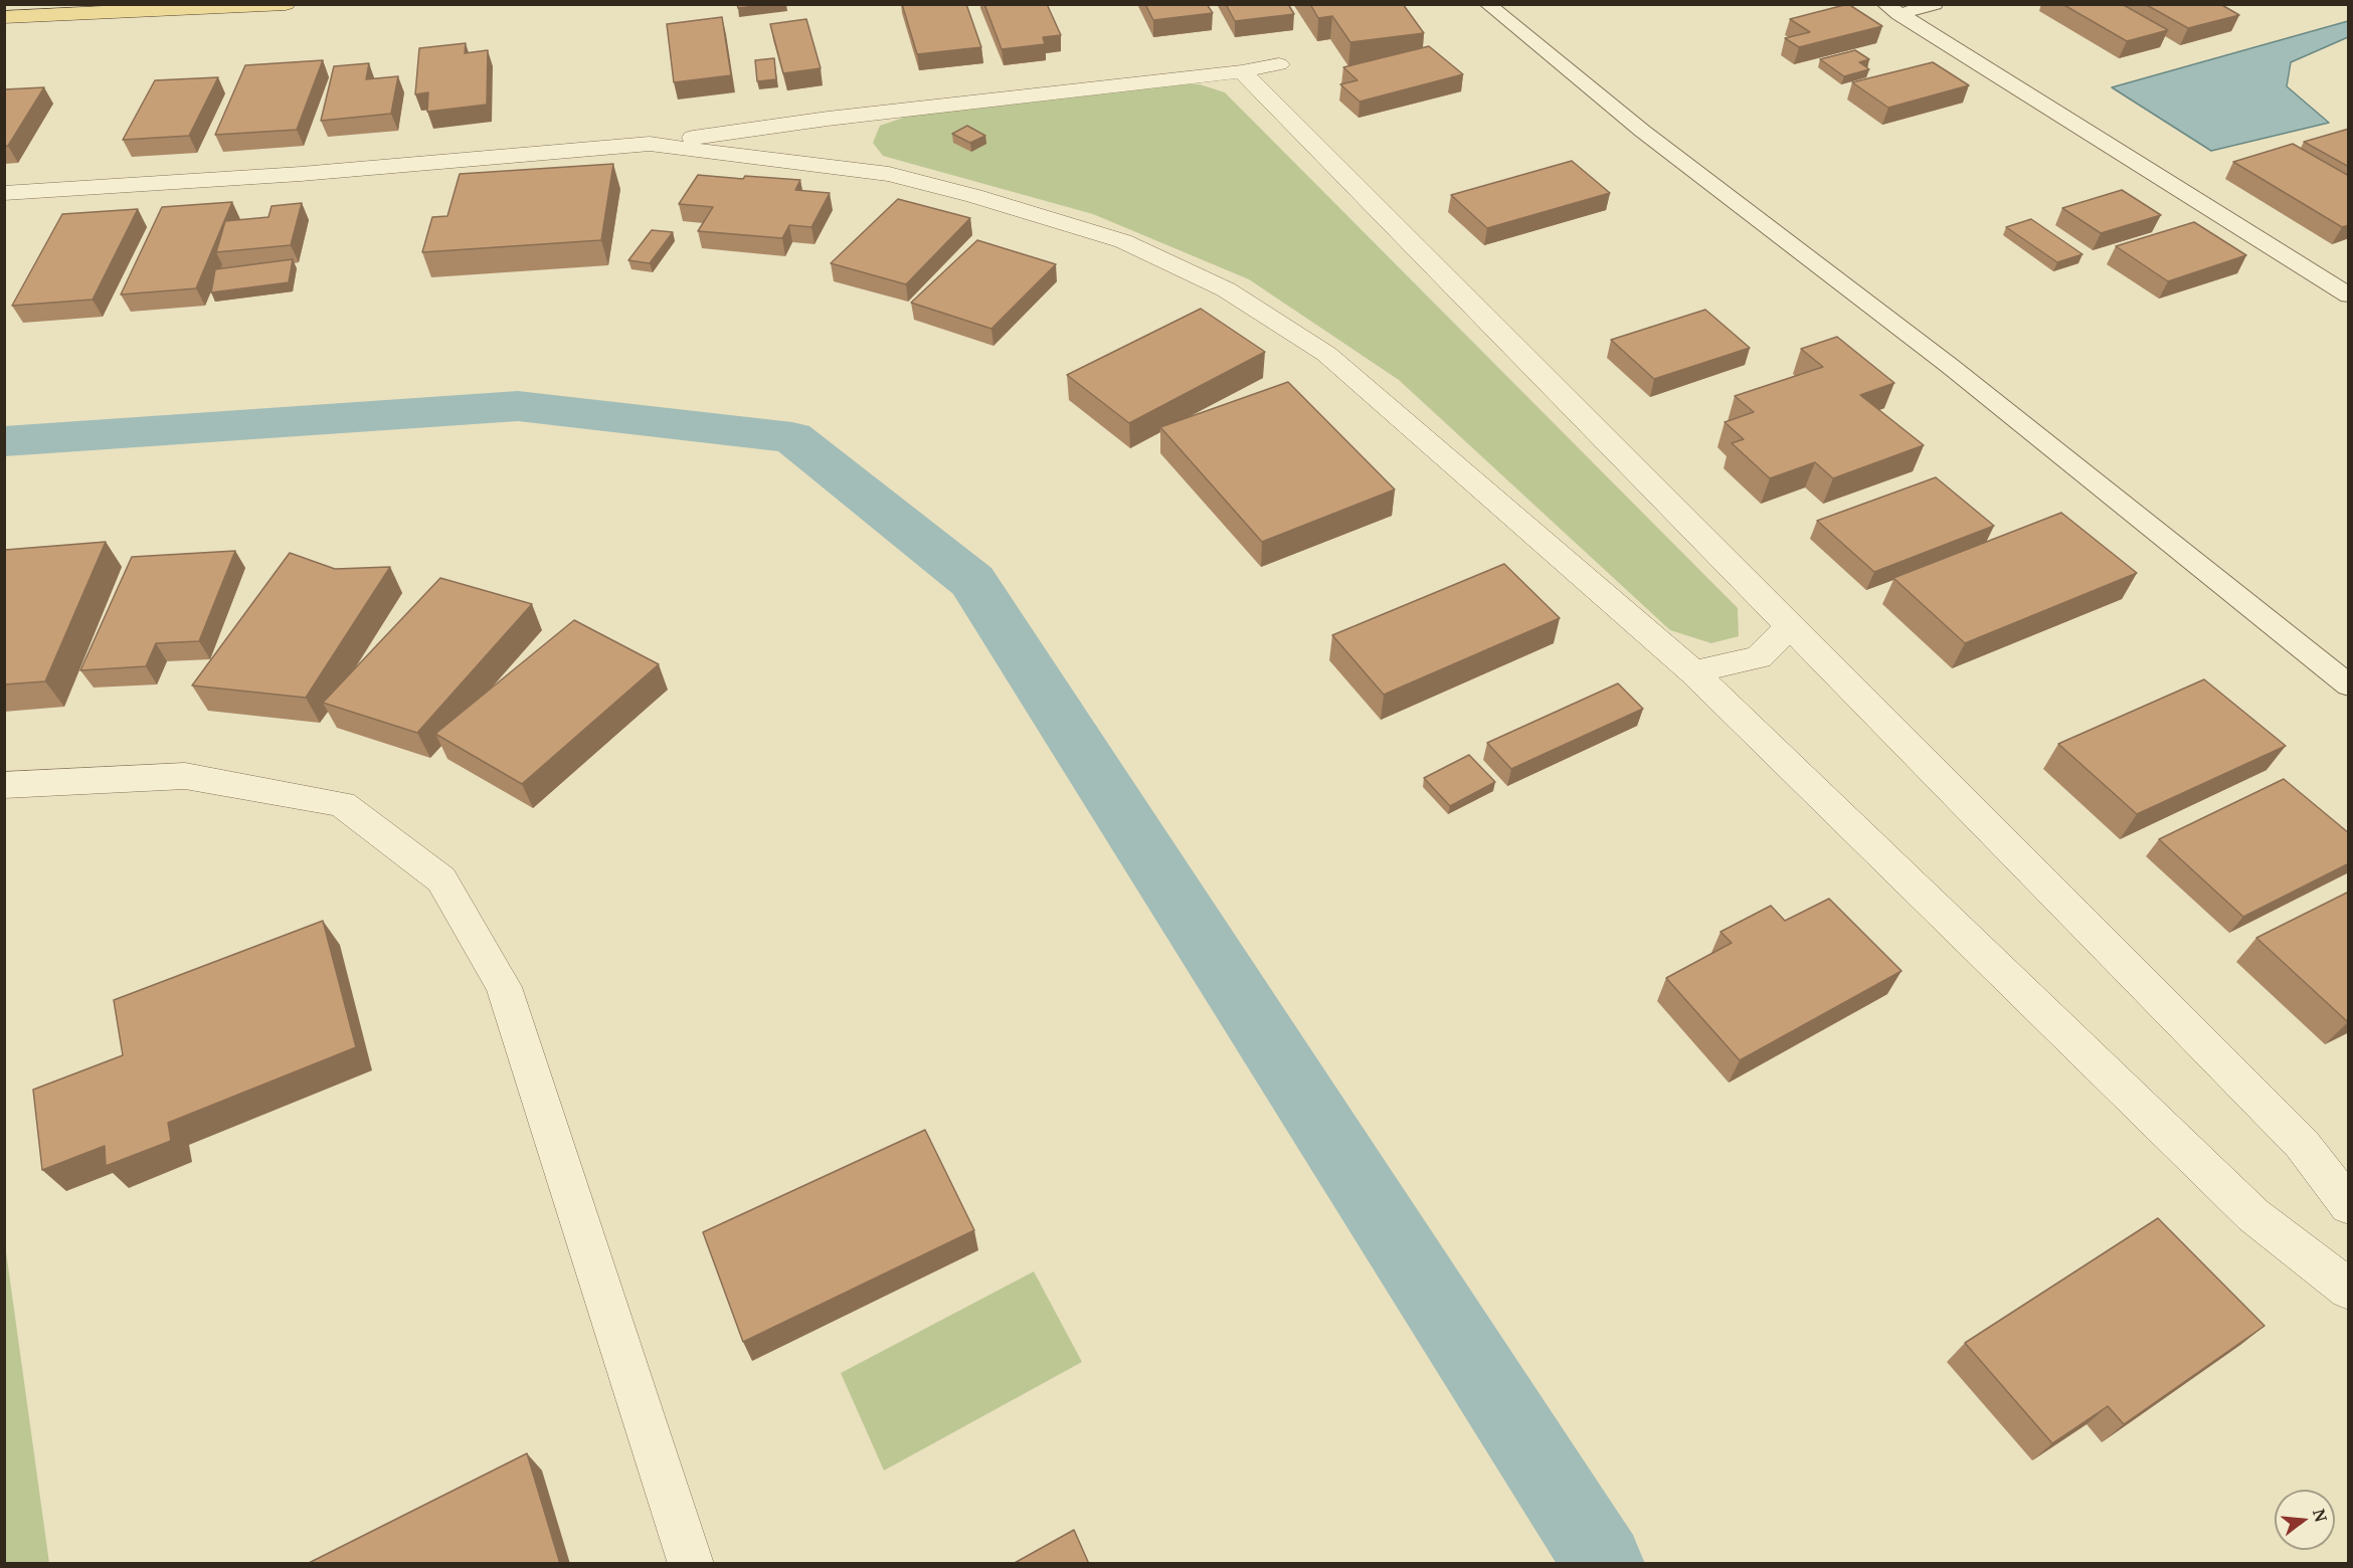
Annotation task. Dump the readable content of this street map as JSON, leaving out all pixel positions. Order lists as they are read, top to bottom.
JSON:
{
  "north": "right"
}
